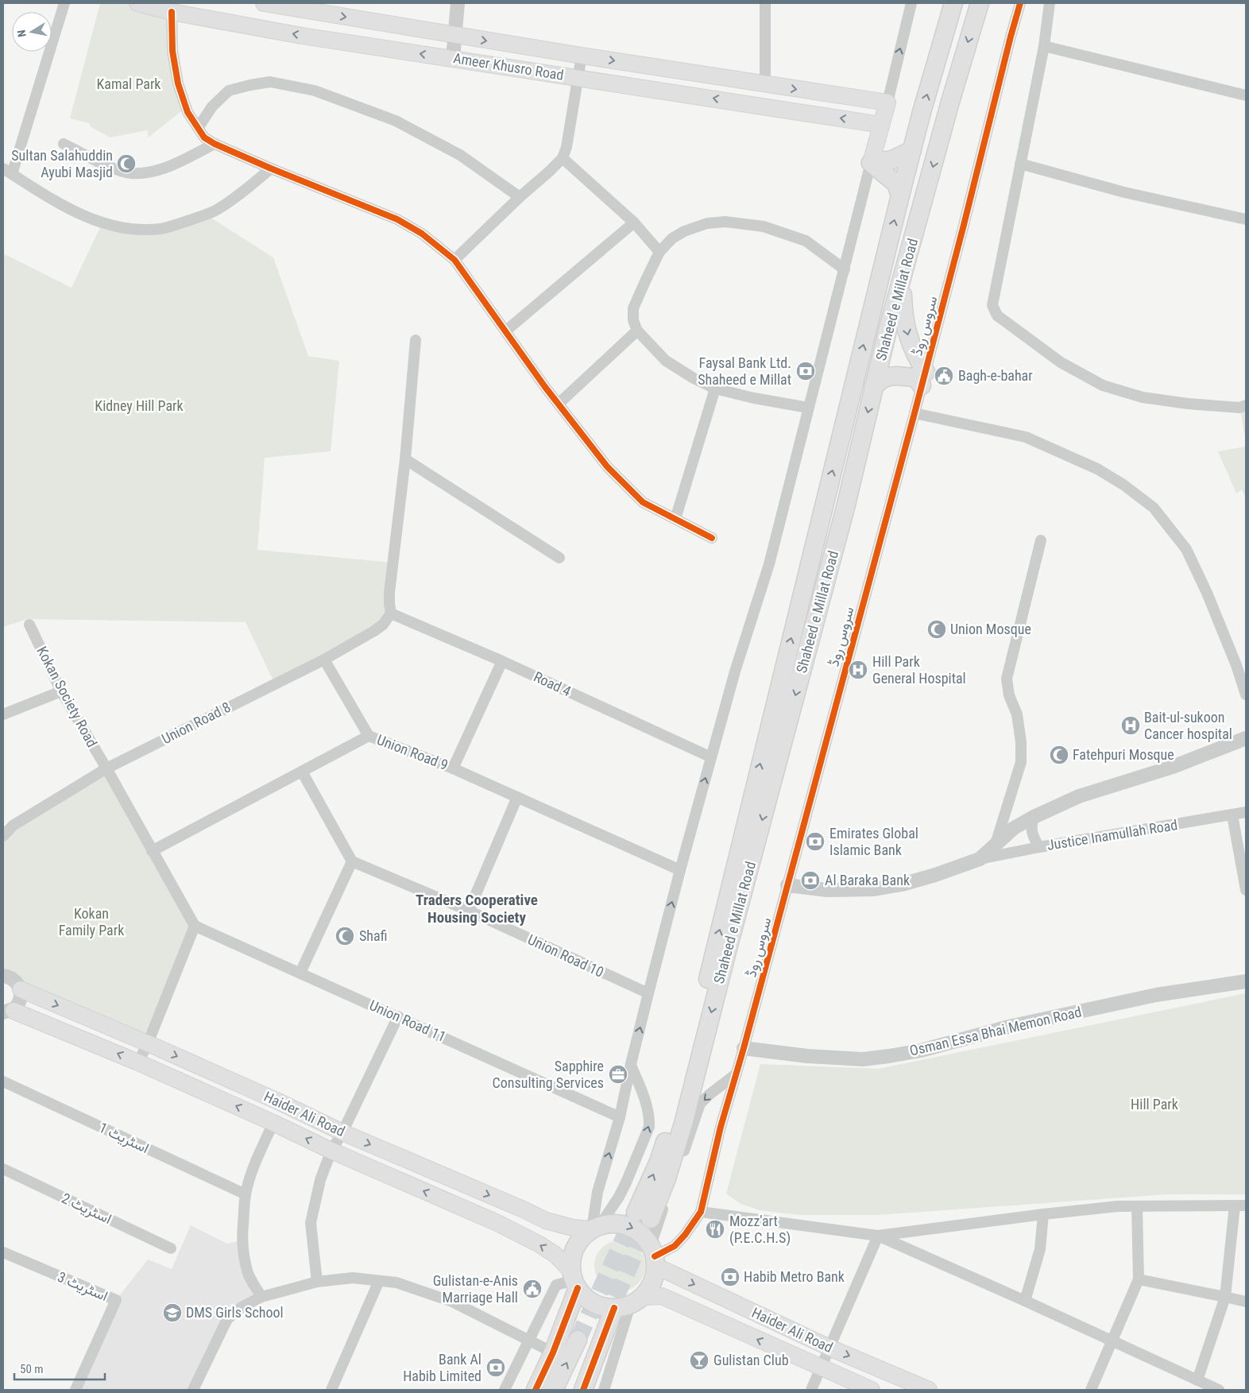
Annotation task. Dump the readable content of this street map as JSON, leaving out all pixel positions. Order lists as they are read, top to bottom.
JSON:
{
  "streets": {
    "main road": ["Ameer Khusro Road", "Shaheed e Millat Road", "Haider Ali Road"],
    "street": [
      "سروس روڈ",
      "Road 4",
      "Kokan Society Road",
      "Union Road 8",
      "Union Road 9",
      "Justice Inamullah Road",
      "Union Road 10",
      "Union Road 11",
      "Osman Essa Bhai Memon Road",
      "اسٹریٹ 1",
      "اسٹریٹ 2",
      "اسٹریٹ 3"
    ]
  },
  "crossings": [
    ["سروس روڈ", "Osman Essa Bhai Memon Road"],
    ["سروس روڈ", "Haider Ali Road"],
    ["Road 4", "Union Road 8"],
    ["Kokan Society Road", "Union Road 8"],
    ["Kokan Society Road", "Union Road 9"],
    ["Kokan Society Road", "Union Road 11"]
  ],
  "districts": ["Traders Cooperative Housing Society"],
  "parks": [
    "Kamal Park",
    "Kidney Hill Park",
    "Kokan Family Park",
    "Hill Park"
  ],
  "places": {
    "mosque": [
      "Sultan Salahuddin Ayubi Masjid",
      "Union Mosque",
      "Fatehpuri Mosque",
      "Shafi"
    ],
    "bank": [
      "Faysal Bank Ltd. Shaheed e Millat",
      "Emirates Global Islamic Bank",
      "Al Baraka Bank",
      "Habib Metro Bank",
      "Bank Al Habib Limited"
    ],
    "public building": ["Bagh-e-bahar", "Gulistan-e-Anis Marriage Hall"],
    "hospital": ["Hill Park General Hospital", "Bait-ul-sukoon Cancer hospital"],
    "office": ["Sapphire Consulting Services"],
    "restaurant": ["Mozz'art (P.E.C.H.S)"],
    "school or university": ["DMS Girls School"],
    "bar": ["Gulistan Club"]
  },
  "scale_bar": "50 m",
  "north": "left"
}
